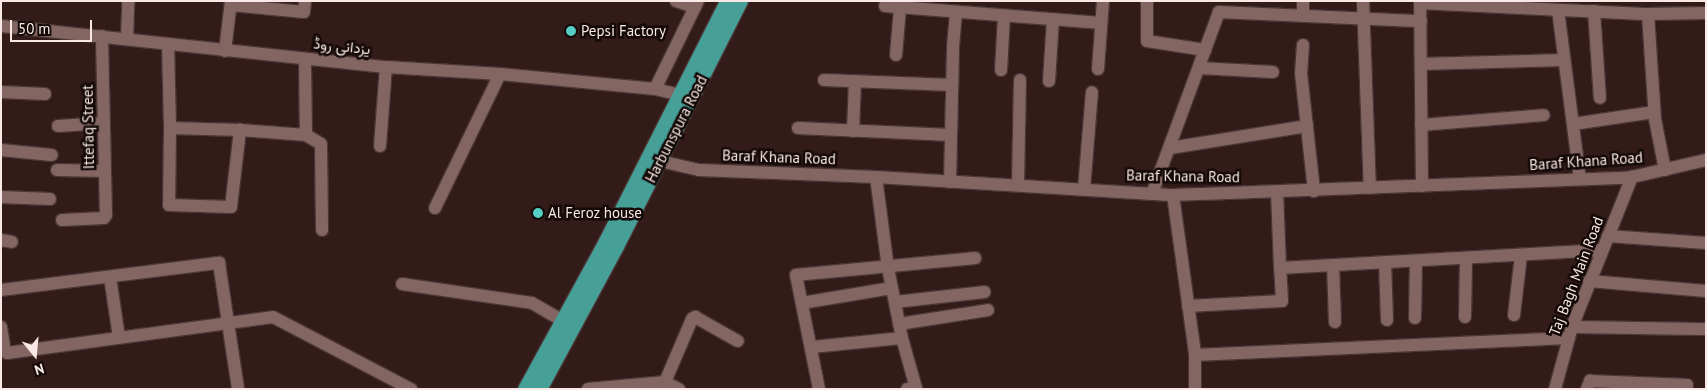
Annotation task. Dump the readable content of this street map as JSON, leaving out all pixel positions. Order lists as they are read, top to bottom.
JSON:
{
  "streets": {
    "main road": ["Harbunspura Road"],
    "street": [
      "یزدانی روڈ",
      "Ittefaq Street",
      "Baraf Khana Road",
      "Taj Bagh Main Road"
    ]
  },
  "crossings": [
    ["یزدانی روڈ", "Ittefaq Street"],
    ["یزدانی روڈ", "Harbunspura Road"],
    ["Harbunspura Road", "Baraf Khana Road"],
    ["Baraf Khana Road", "Taj Bagh Main Road"]
  ],
  "places": ["Pepsi Factory", "Al Feroz house"],
  "scale_bar": "50 m",
  "north": "bottom"
}
